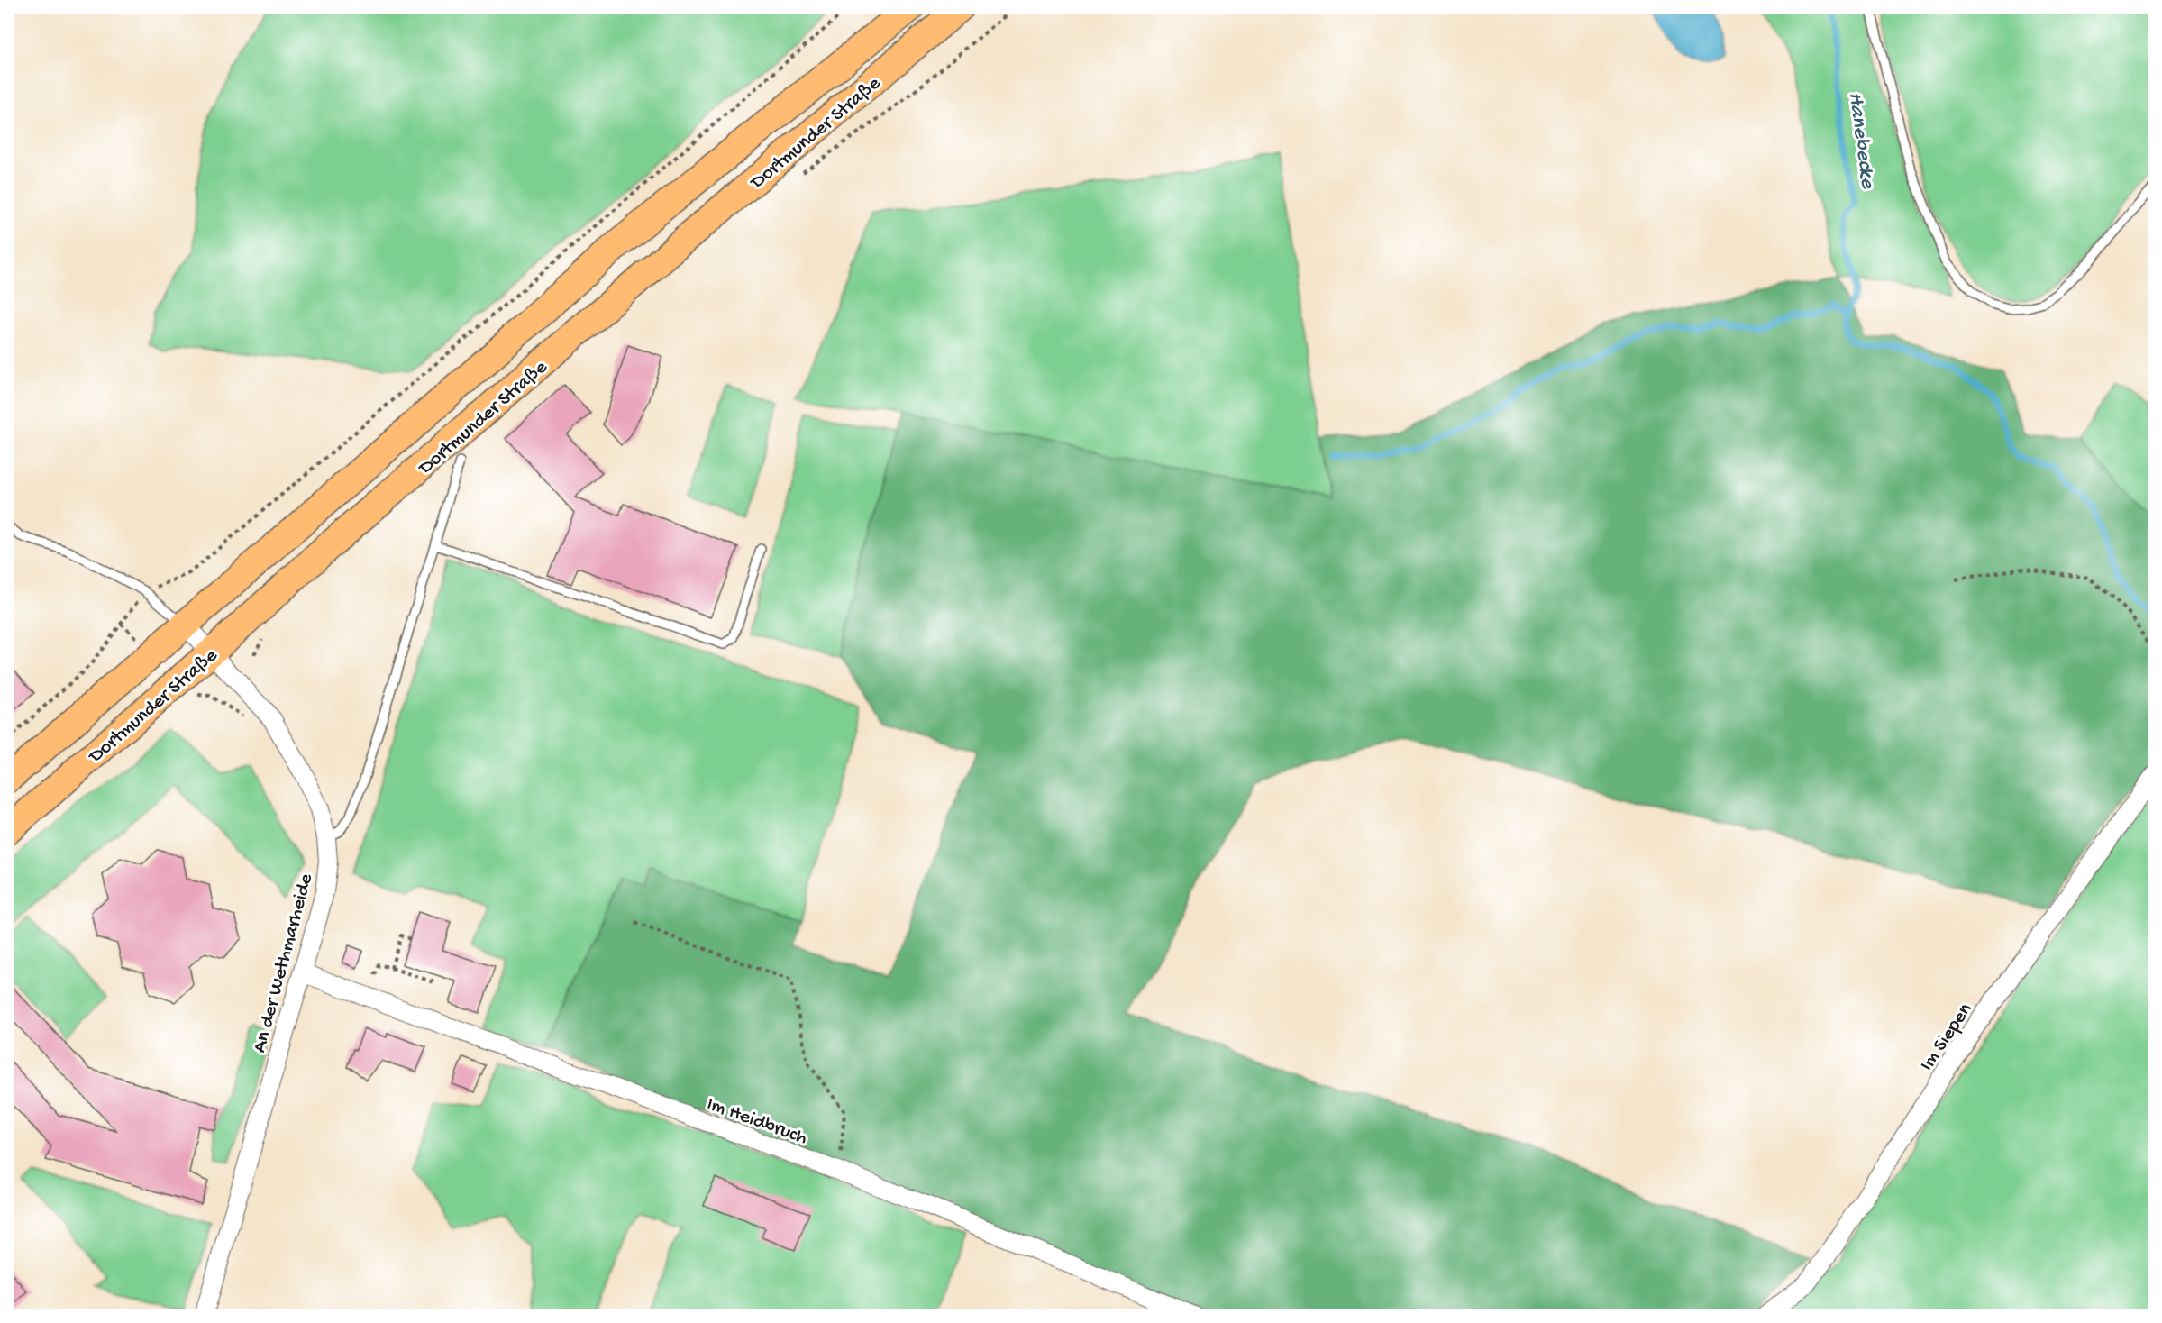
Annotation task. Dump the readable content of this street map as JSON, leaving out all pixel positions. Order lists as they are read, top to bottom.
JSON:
{
  "streets": {
    "main road": ["Dortmunder Straße"],
    "street": ["An der Wethmarheide", "Im Siepen", "Im Heidbruch"]
  },
  "crossings": [
    ["Dortmunder Straße", "An der Wethmarheide"],
    ["An der Wethmarheide", "Im Heidbruch"]
  ],
  "water": ["Hanebecke"]
}
